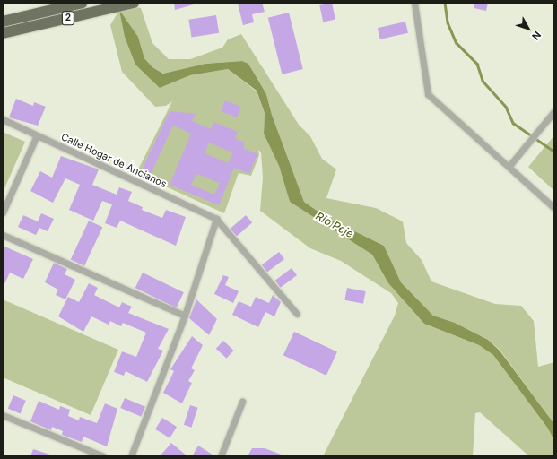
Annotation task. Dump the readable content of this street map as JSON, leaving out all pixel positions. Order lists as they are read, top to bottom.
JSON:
{
  "streets": {
    "highway": ["2"],
    "street": ["Calle Hogar de Ancianos"]
  },
  "water": ["Río Peje"],
  "north": "bottom right"
}
